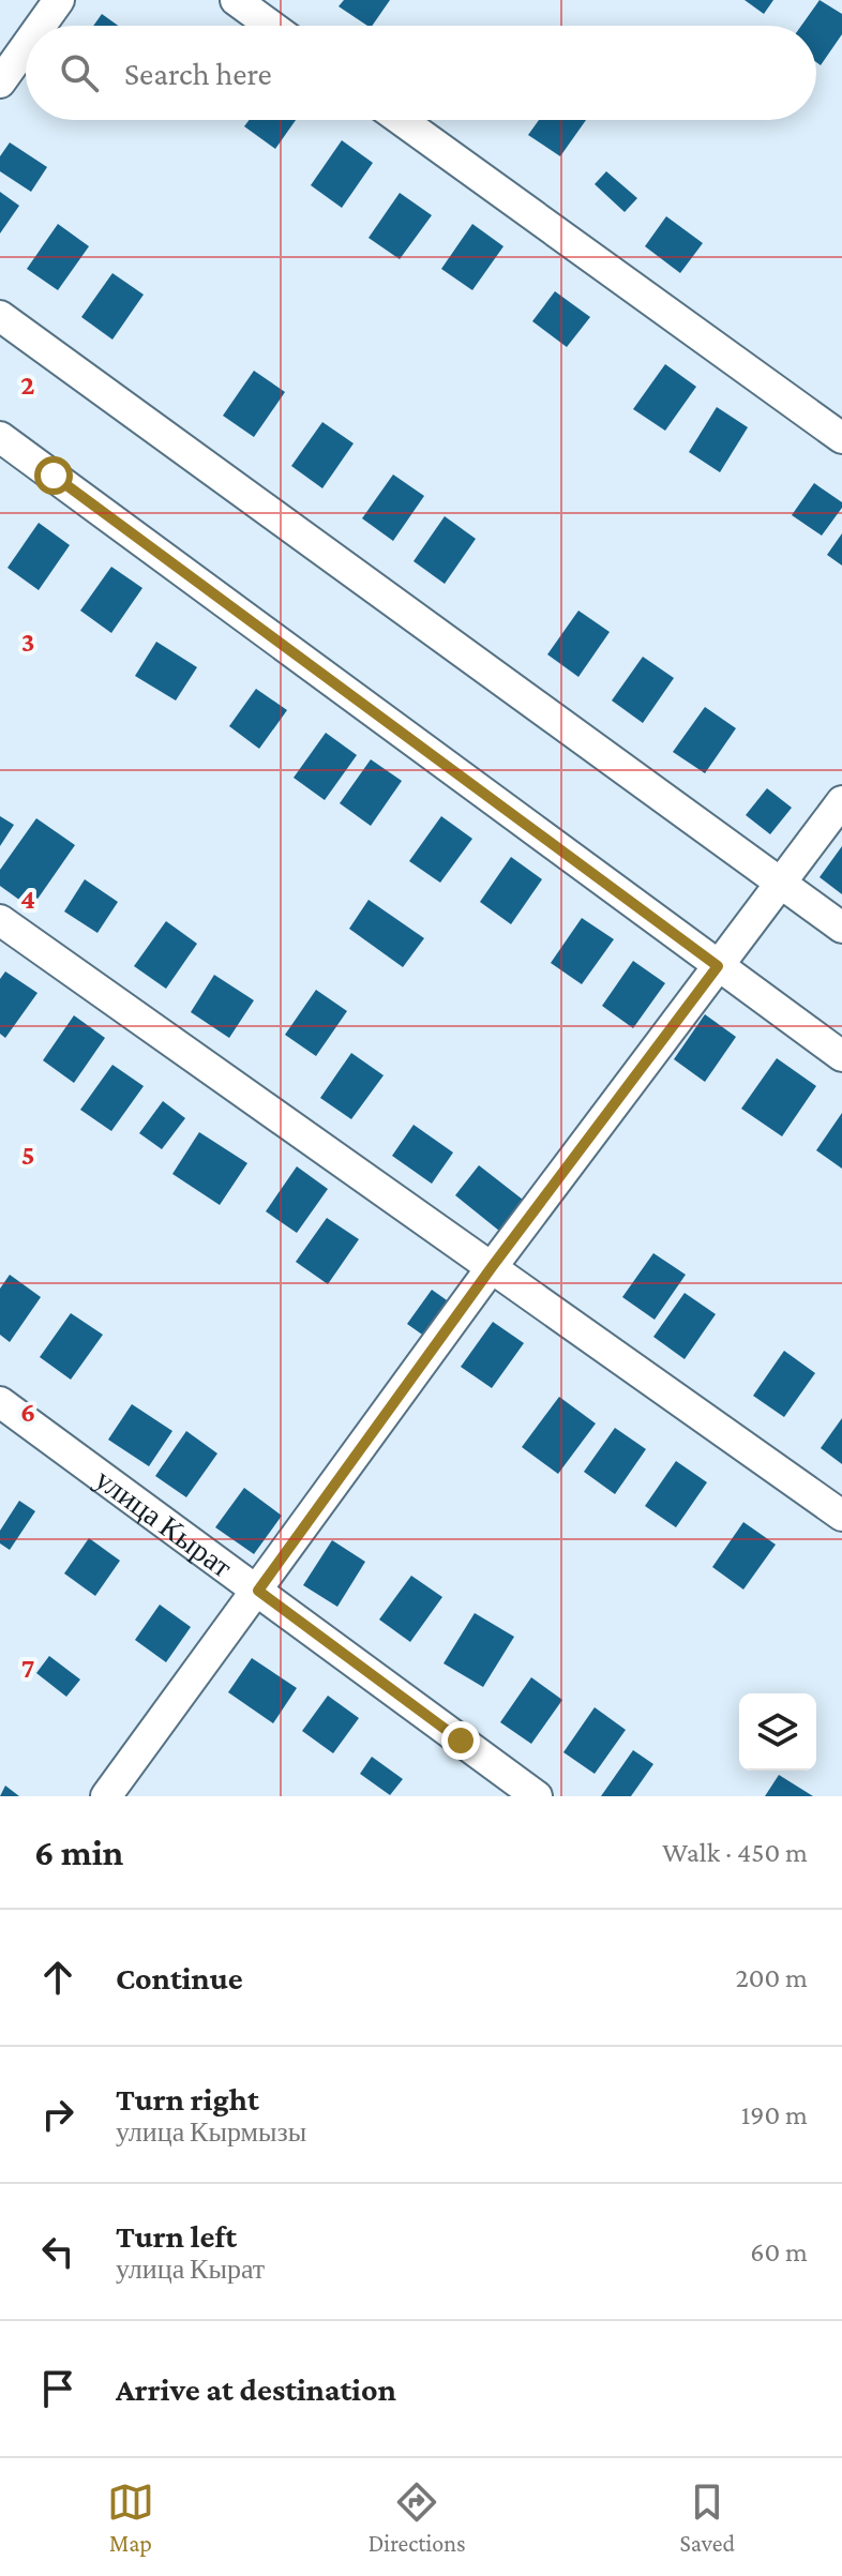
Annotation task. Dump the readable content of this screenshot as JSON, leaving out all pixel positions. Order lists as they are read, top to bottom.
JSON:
{
  "streets": {
    "street": ["улица Кырат"]
  },
  "page": {
    "search": "Search here",
    "heading": ["6 min", "Walk · 450 m"],
    "list": [
      ["Continue", "200 m"],
      ["Turn right", "улица Кырмызы", "190 m"],
      ["Turn left", "улица Кырат", "60 m"],
      "Arrive at destination"
    ],
    "nav": ["Map", "Directions", "Saved"]
  },
  "grid": {
    "rows": [
      "2",
      "3",
      "4",
      "5",
      "6",
      "7"
    ]
  }
}
